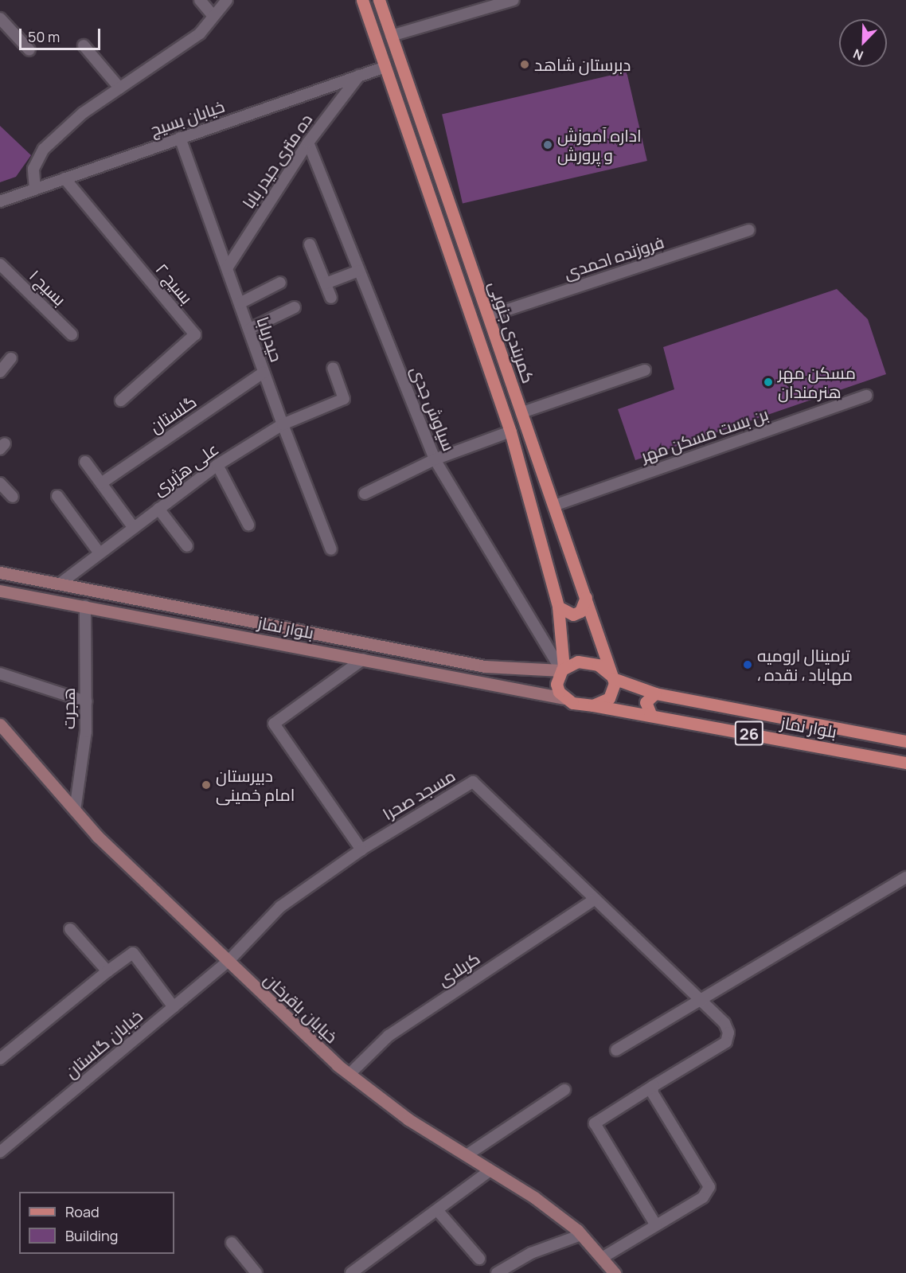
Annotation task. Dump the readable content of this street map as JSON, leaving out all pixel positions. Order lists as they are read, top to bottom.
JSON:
{
  "streets": {
    "main road": [
      "کمربندی جنوبی",
      "بلوار نماز",
      "26",
      "خیابان باقرخان"
    ],
    "street": [
      "خیابان بسیج",
      "ده متری حیدر بابا",
      "فروزنده احمدی",
      "بسیج ۲",
      "بسیج ۱",
      "حیدربابا",
      "سیاوش جدی",
      "گلستان",
      "بن بست مسکن مهر",
      "علی هژبری",
      "هجرت",
      "مسجد صحرا",
      "کربلای",
      "خیابان گلستان"
    ]
  },
  "crossings": [
    ["خیابان بسیج", "ده متری حیدر بابا"],
    ["خیابان بسیج", "بسیج ۲"],
    ["خیابان بسیج", "کمربندی جنوبی"],
    ["خیابان بسیج", "حیدربابا"],
    ["ده متری حیدر بابا", "حیدربابا"],
    ["ده متری حیدر بابا", "سیاوش جدی"],
    ["فروزنده احمدی", "کمربندی جنوبی"],
    ["کمربندی جنوبی", "سیاوش جدی"],
    ["کمربندی جنوبی", "بن بست مسکن مهر"],
    ["کمربندی جنوبی", "بلوار نماز"],
    ["کمربندی جنوبی", "26"],
    ["حیدربابا", "گلستان"],
    ["حیدربابا", "علی هژبری"],
    ["سیاوش جدی", "بلوار نماز"],
    ["سیاوش جدی", "26"],
    ["علی هژبری", "بلوار نماز"],
    ["بلوار نماز", "هجرت"],
    ["بلوار نماز", "26"],
    ["هجرت", "خیابان باقرخان"],
    ["مسجد صحرا", "کربلای"],
    ["مسجد صحرا", "خیابان گلستان"],
    ["کربلای", "خیابان باقرخان"],
    ["خیابان باقرخان", "خیابان گلستان"]
  ],
  "places": [
    "دبرستان شاهد",
    "اداره آموزش و پرورش",
    "مسکن مهر هنرمندان",
    "ترمینال ارومیه ، مهاباد ، نقده",
    "دبیرستان امام خمینی"
  ],
  "legend": ["Road", "Building"],
  "scale_bar": "50 m",
  "north": "bottom left"
}
